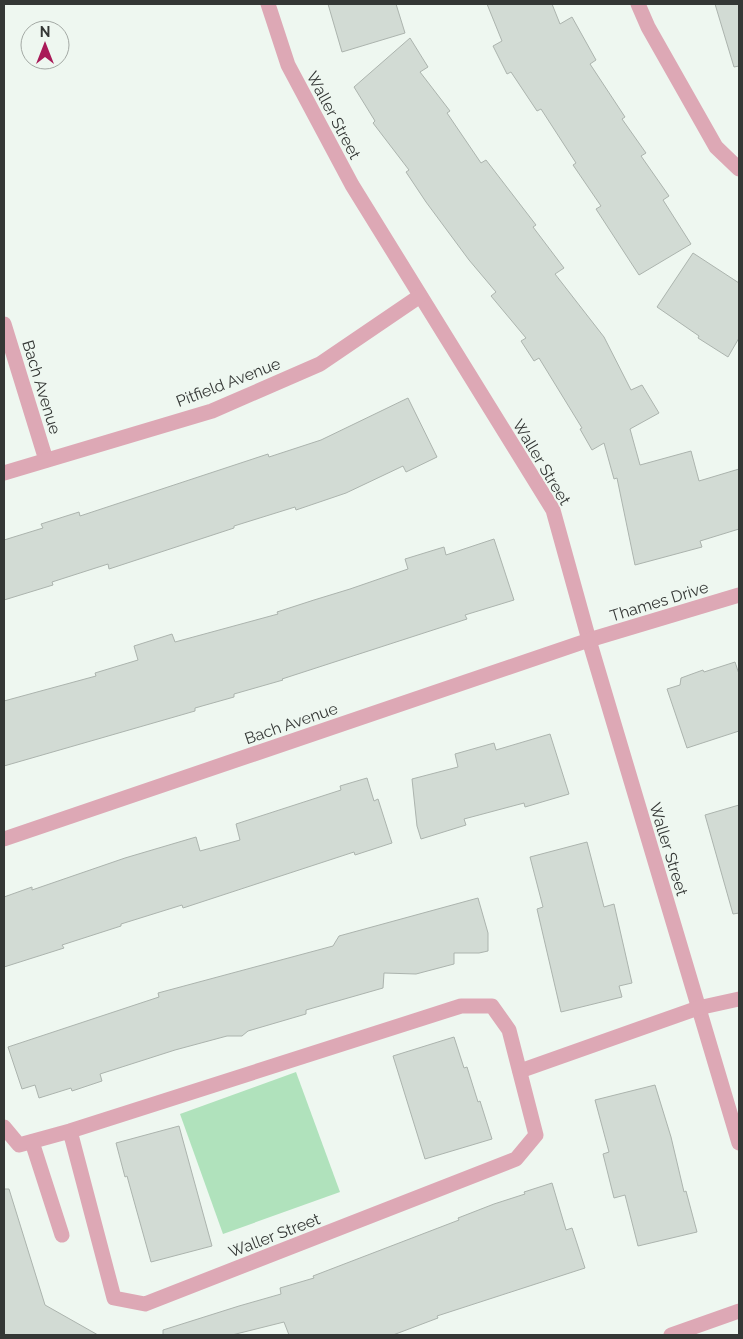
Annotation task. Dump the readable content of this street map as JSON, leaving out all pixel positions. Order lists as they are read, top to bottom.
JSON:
{
  "streets": {
    "street": [
      "Waller Street",
      "Pitfield Avenue",
      "Bach Avenue",
      "Thames Drive"
    ]
  },
  "crossings": [
    ["Waller Street", "Pitfield Avenue"],
    ["Waller Street", "Bach Avenue"],
    ["Waller Street", "Thames Drive"],
    ["Pitfield Avenue", "Bach Avenue"],
    ["Bach Avenue", "Thames Drive"]
  ],
  "north": "top"
}
